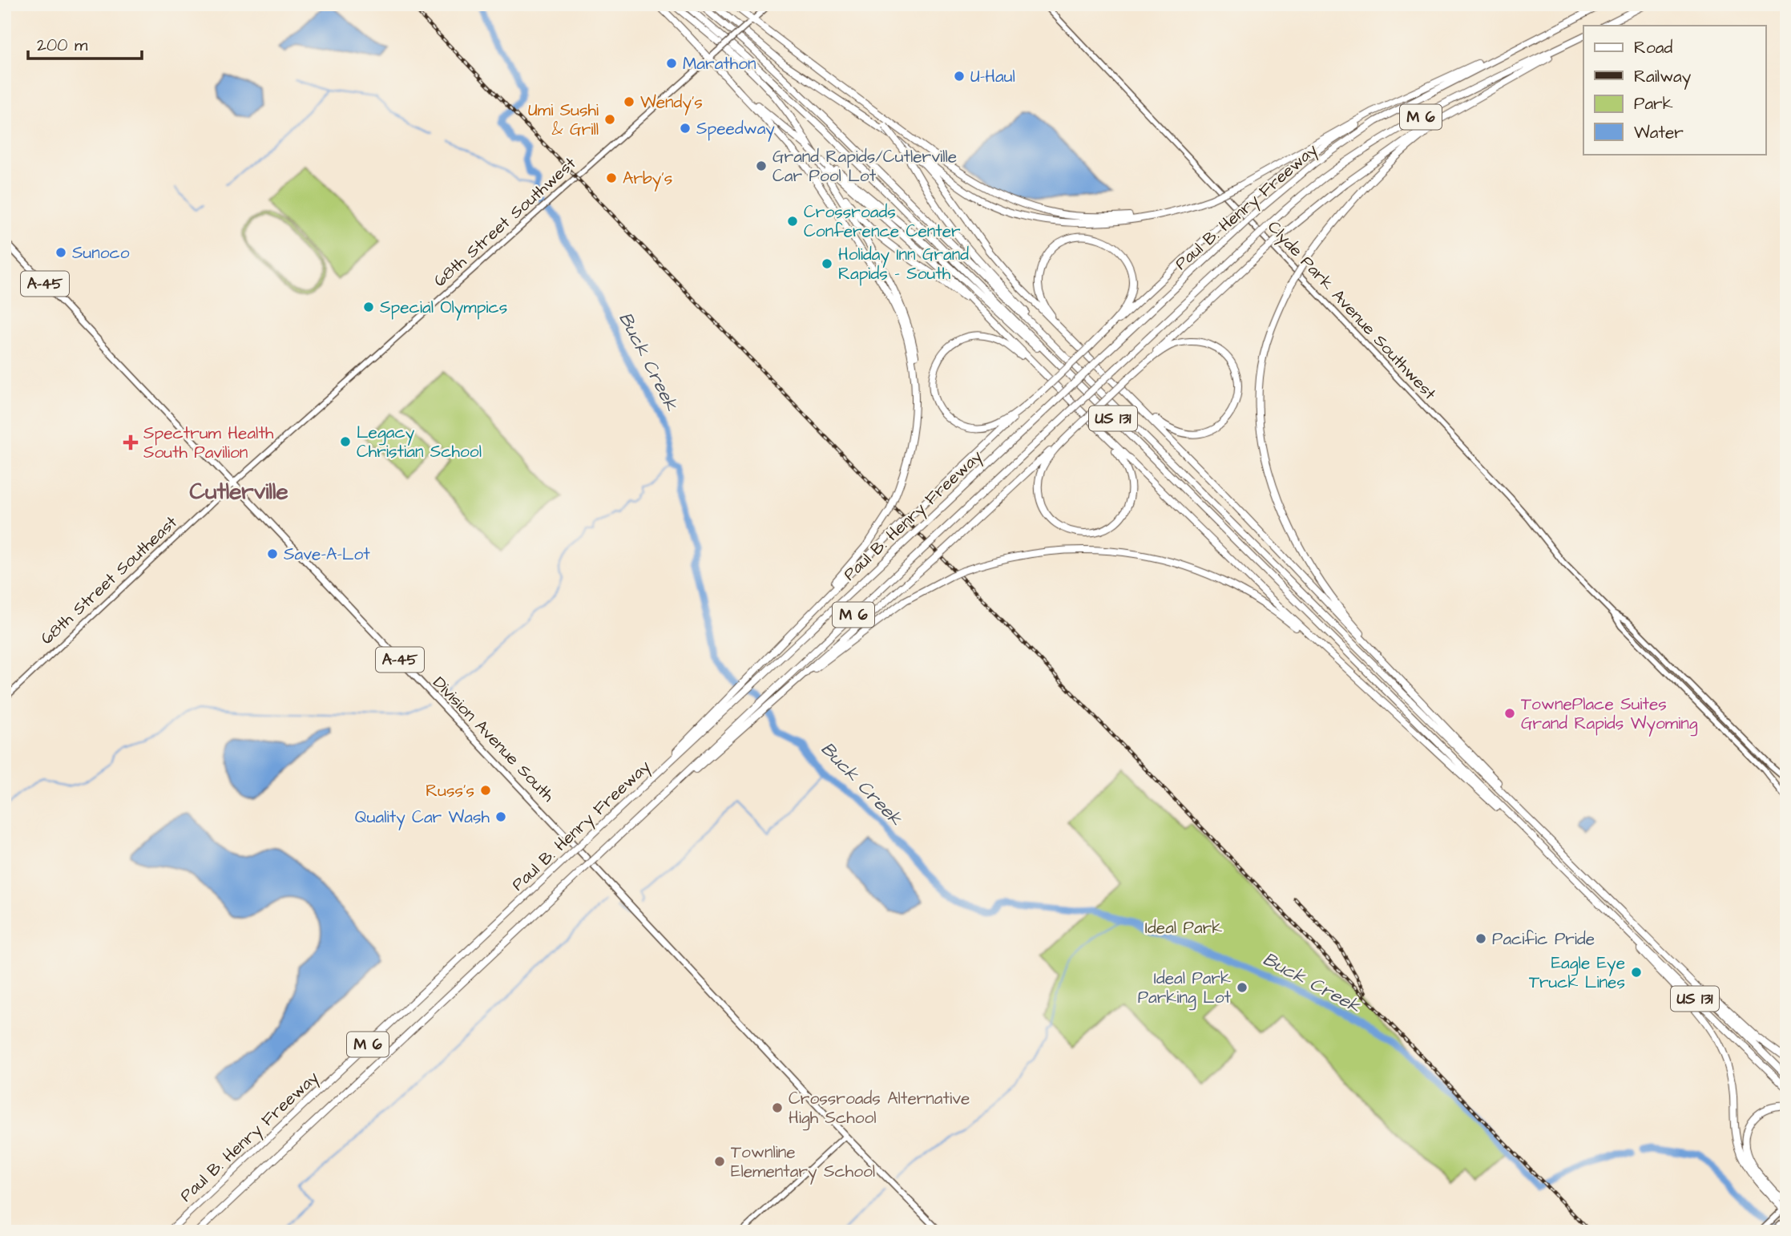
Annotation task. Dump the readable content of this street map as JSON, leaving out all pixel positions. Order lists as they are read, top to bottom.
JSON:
{
  "streets": {
    "highway": ["M 6", "Paul B. Henry Freeway", "US 131"],
    "main road": [
      "68th Street Southwest",
      "A-45",
      "Clyde Park Avenue Southwest",
      "68th Street Southeast",
      "Division Avenue South"
    ]
  },
  "crossings": [
    ["68th Street Southwest", "68th Street Southeast"],
    ["68th Street Southwest", "Division Avenue South"],
    ["68th Street Southeast", "Division Avenue South"]
  ],
  "districts": ["Cutlerville"],
  "water": ["Buck Creek"],
  "parks": ["Ideal Park"],
  "places": {
    "other": [
      "Marathon",
      "U-Haul",
      "Wendy's",
      "Umi Sushi & Grill",
      "Speedway",
      "Grand Rapids/Cutlerville Car Pool Lot",
      "Arby's",
      "Crossroads Conference Center",
      "Sunoco",
      "Holiday Inn Grand Rapids - South",
      "Special Olympics",
      "Legacy Christian School",
      "Save-A-Lot",
      "TownePlace Suites Grand Rapids Wyoming",
      "Russ's",
      "Quality Car Wash",
      "Pacific Pride",
      "Eagle Eye Truck Lines",
      "Ideal Park Parking Lot",
      "Crossroads Alternative High School",
      "Townline Elementary School"
    ],
    "health": ["Spectrum Health South Pavilion"]
  },
  "legend": [
    "Road",
    "Railway",
    "Park",
    "Water"
  ],
  "scale_bar": "200 m"
}
